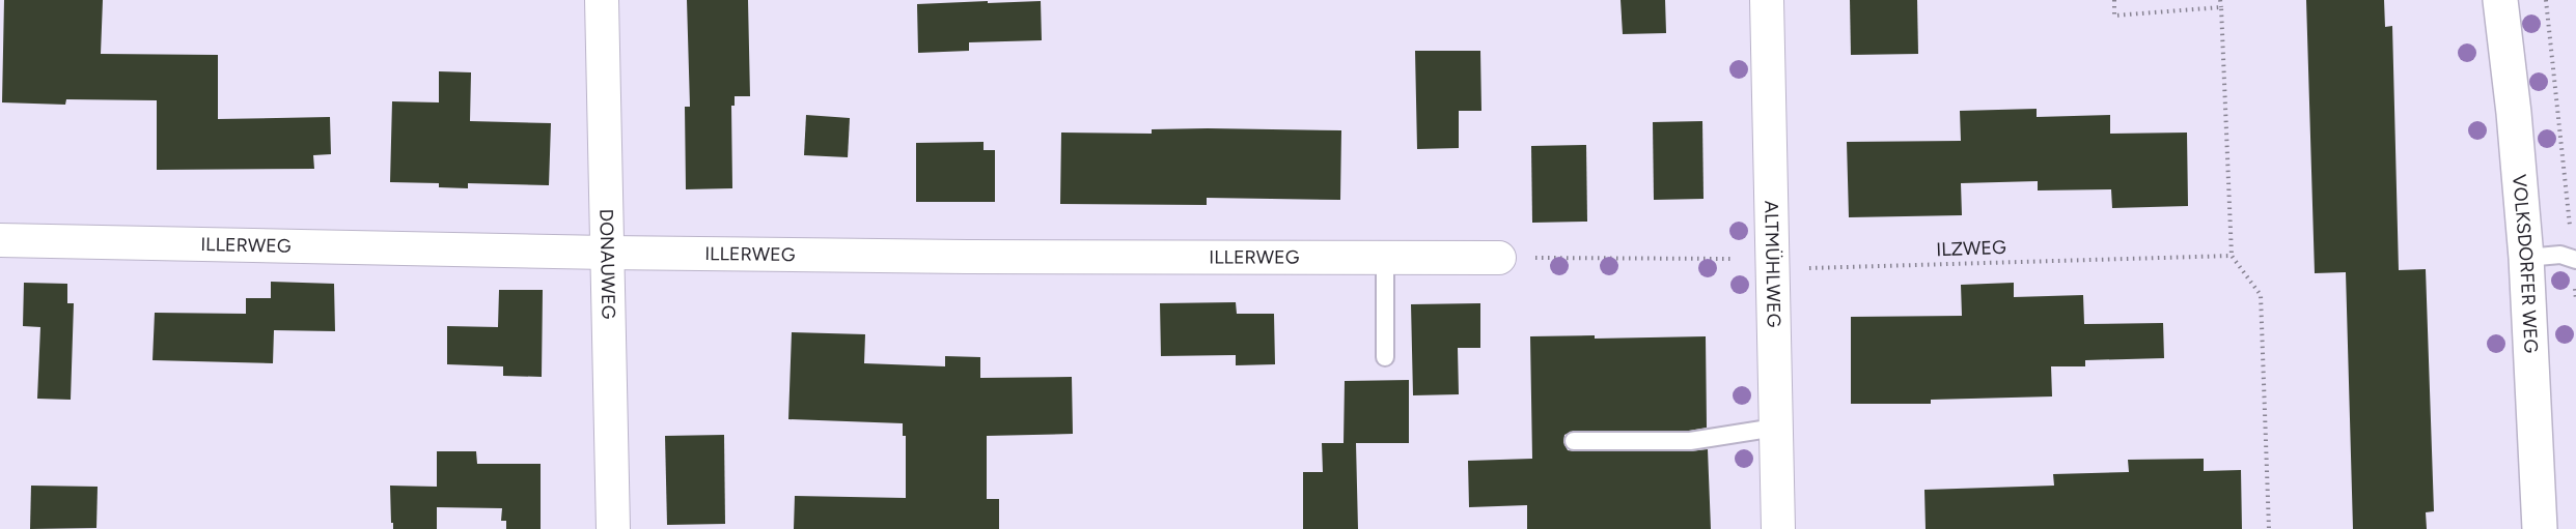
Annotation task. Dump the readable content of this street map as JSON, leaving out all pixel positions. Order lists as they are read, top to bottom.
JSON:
{
  "streets": {
    "street": [
      "ILLERWEG",
      "VOLKSDORFER WEG",
      "DONAUWEG",
      "ALTMÜHLWEG"
    ],
    "path": ["ILZWEG"]
  },
  "crossings": [
    ["ILLERWEG", "ILZWEG"],
    ["ILLERWEG", "DONAUWEG"],
    ["ILZWEG", "ALTMÜHLWEG"]
  ]
}
